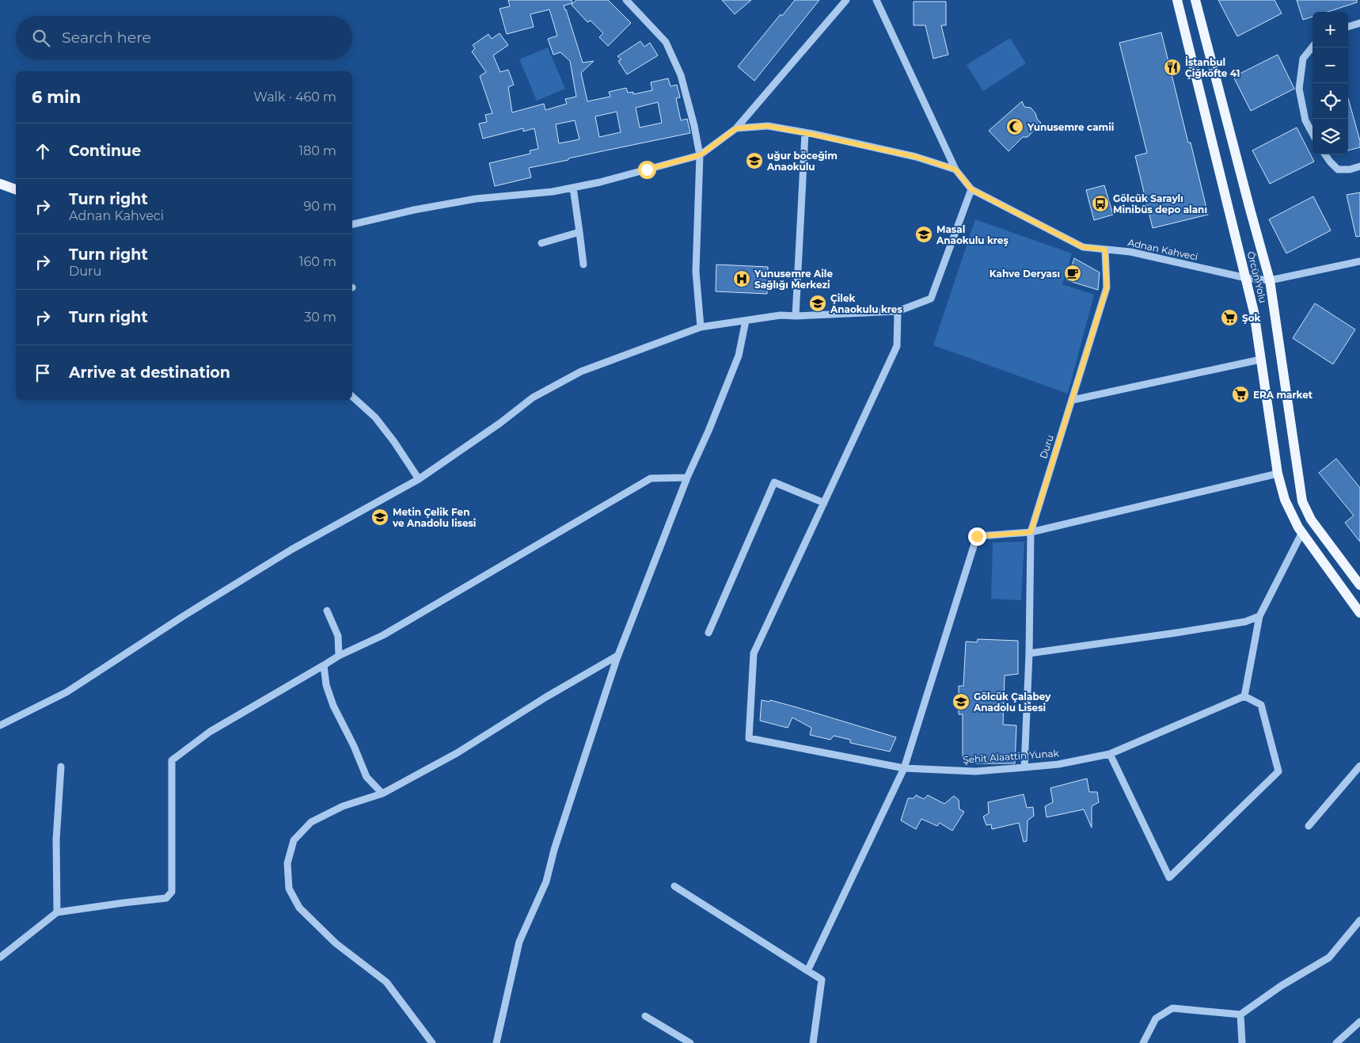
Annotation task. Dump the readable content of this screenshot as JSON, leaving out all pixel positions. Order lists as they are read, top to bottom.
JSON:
{
  "streets": {
    "main road": ["Örcün Yolu"],
    "street": ["Adnan Kahveci", "Duru", "Şehit Alaattin Yunak"]
  },
  "crossings": [
    ["Adnan Kahveci", "Örcün Yolu"],
    ["Adnan Kahveci", "Duru"],
    ["Duru", "Şehit Alaattin Yunak"]
  ],
  "places": {
    "restaurant": ["İstanbul Çiğköfte 41"],
    "mosque": ["Yunusemre camii"],
    "school or university": [
      "uğur böceğim Anaokulu",
      "Masal Anaokulu kreş",
      "Çilek Anaokulu kres",
      "Metin Çelik Fen ve Anadolu lisesi",
      "Gölcük Çalabey Anadolu Lisesi"
    ],
    "bus stop": ["Gölcük Saraylı Minibüs depo alanı"],
    "cafe": ["Kahve Deryası"],
    "hospital": ["Yunusemre Aile Sağlığı Merkezi"],
    "supermarket": ["Şok", "ERA market"]
  },
  "page": {
    "map_buttons": ["+", "−"],
    "search": "Search here",
    "heading": ["6 min", "Walk · 460 m"],
    "list": [
      ["Continue", "180 m"],
      ["Turn right", "Adnan Kahveci", "90 m"],
      ["Turn right", "Duru", "160 m"],
      ["Turn right", "30 m"],
      "Arrive at destination"
    ]
  }
}
